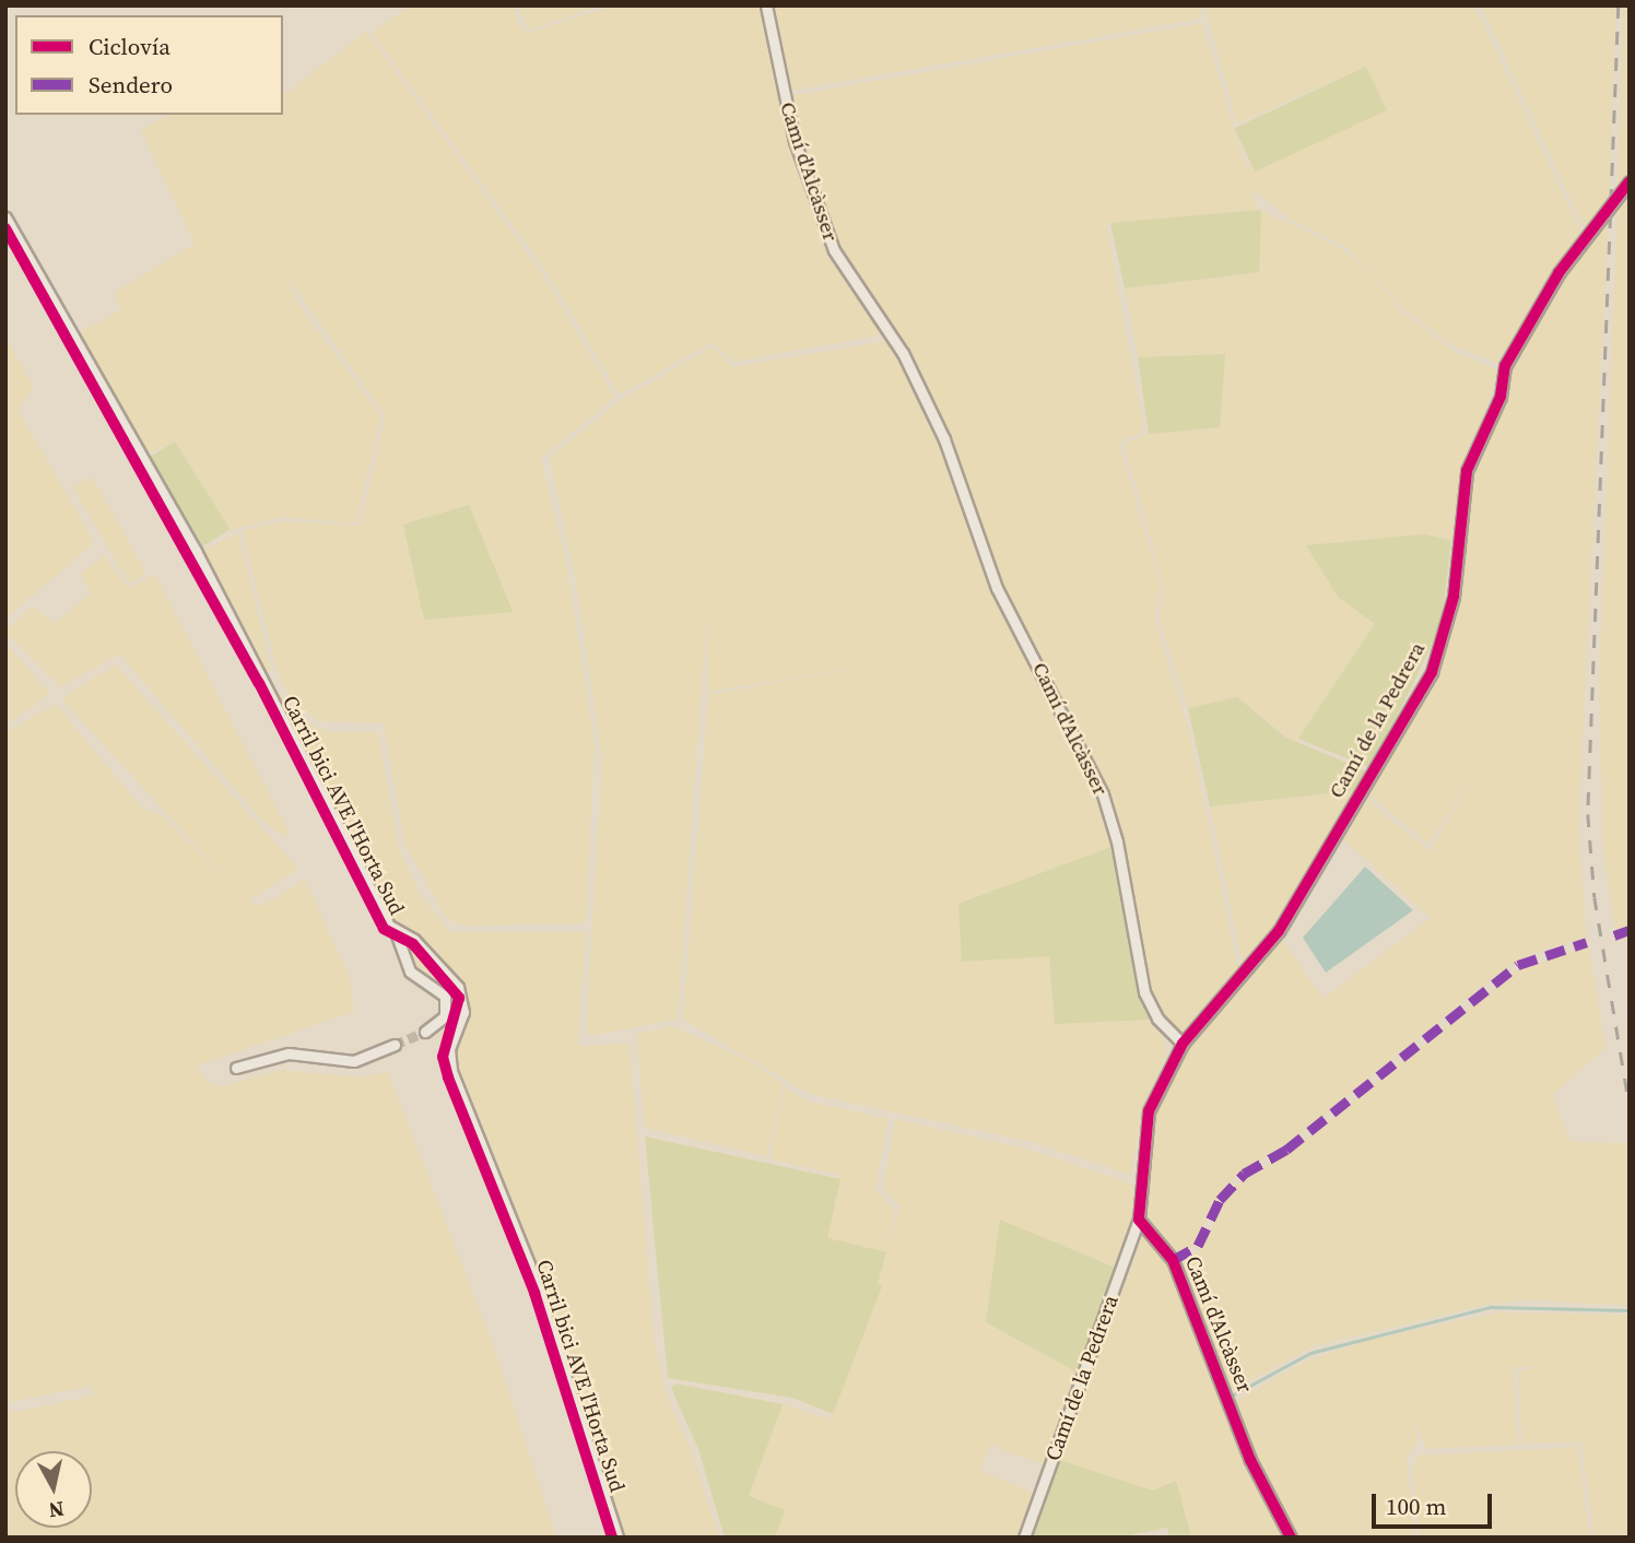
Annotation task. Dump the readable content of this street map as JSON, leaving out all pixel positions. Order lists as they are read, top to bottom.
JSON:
{
  "streets": {
    "street": ["Camí d'Alcàsser", "Camí de la Pedrera"],
    "cycle path": ["Carril bici AVE l'Horta Sud"]
  },
  "crossings": [
    ["Camí d'Alcàsser", "Camí de la Pedrera"]
  ],
  "legend": ["Ciclovía", "Sendero"],
  "scale_bar": "100 m",
  "north": "bottom"
}
